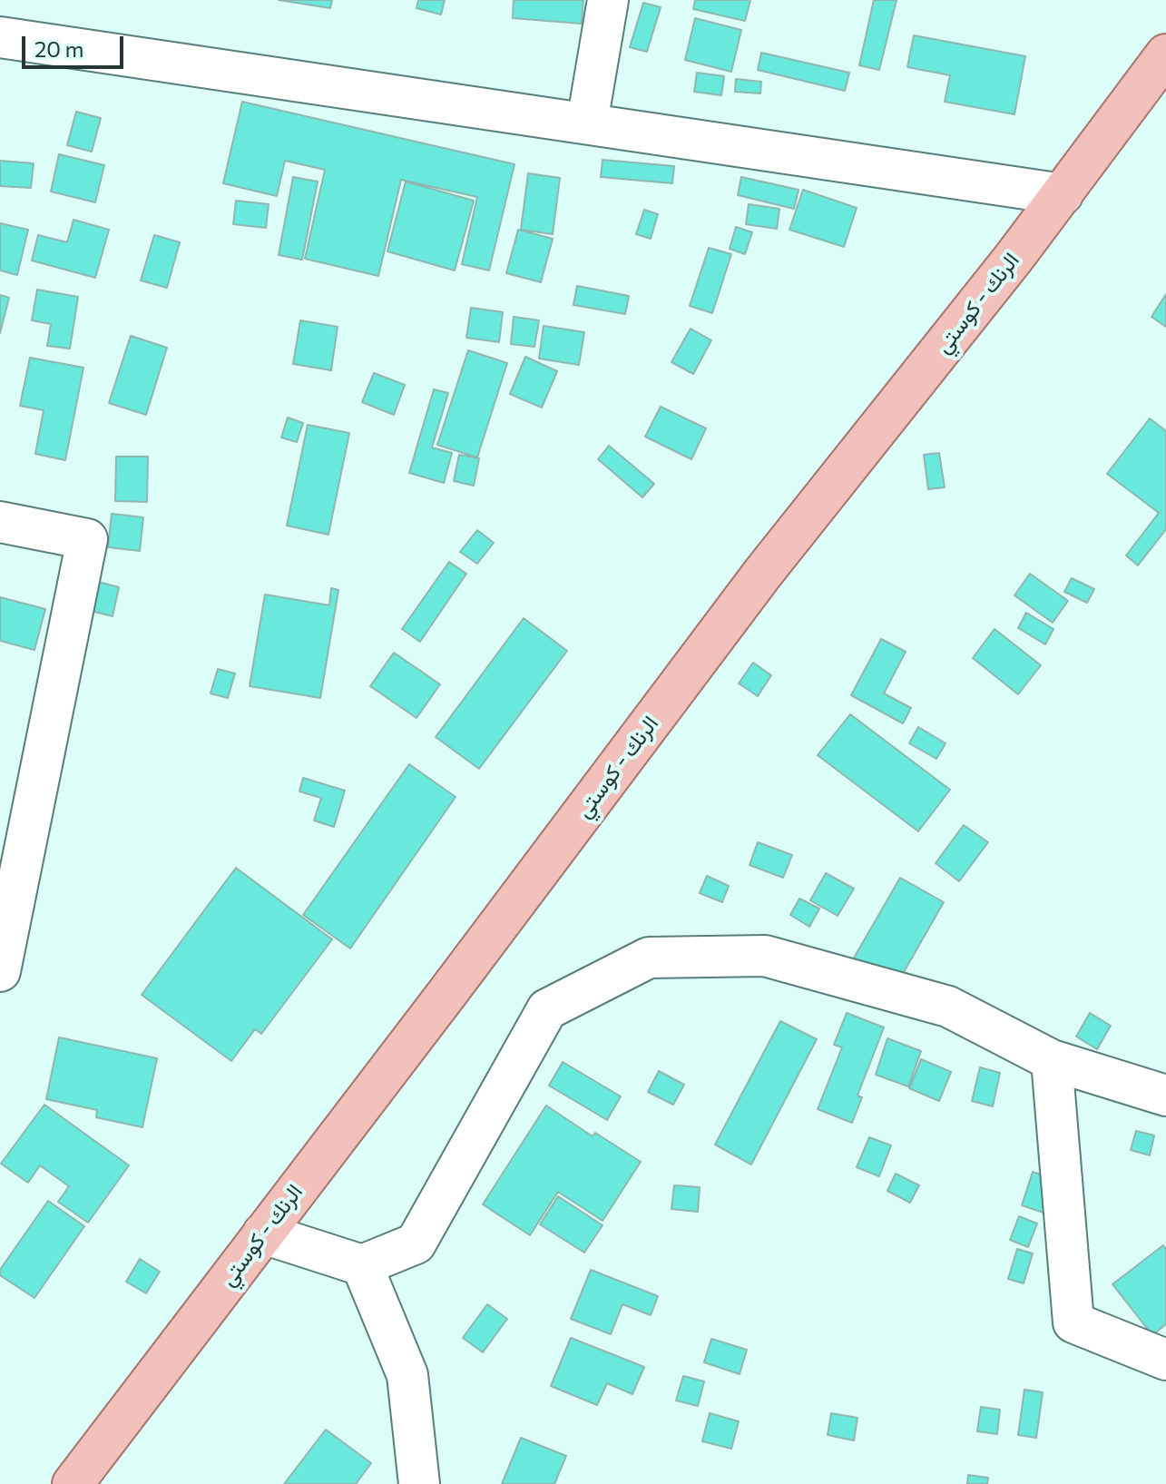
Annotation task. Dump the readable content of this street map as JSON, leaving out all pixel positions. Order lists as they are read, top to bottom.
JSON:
{
  "streets": {
    "main road": ["الرنك - كوستي"]
  },
  "scale_bar": "20 m"
}
